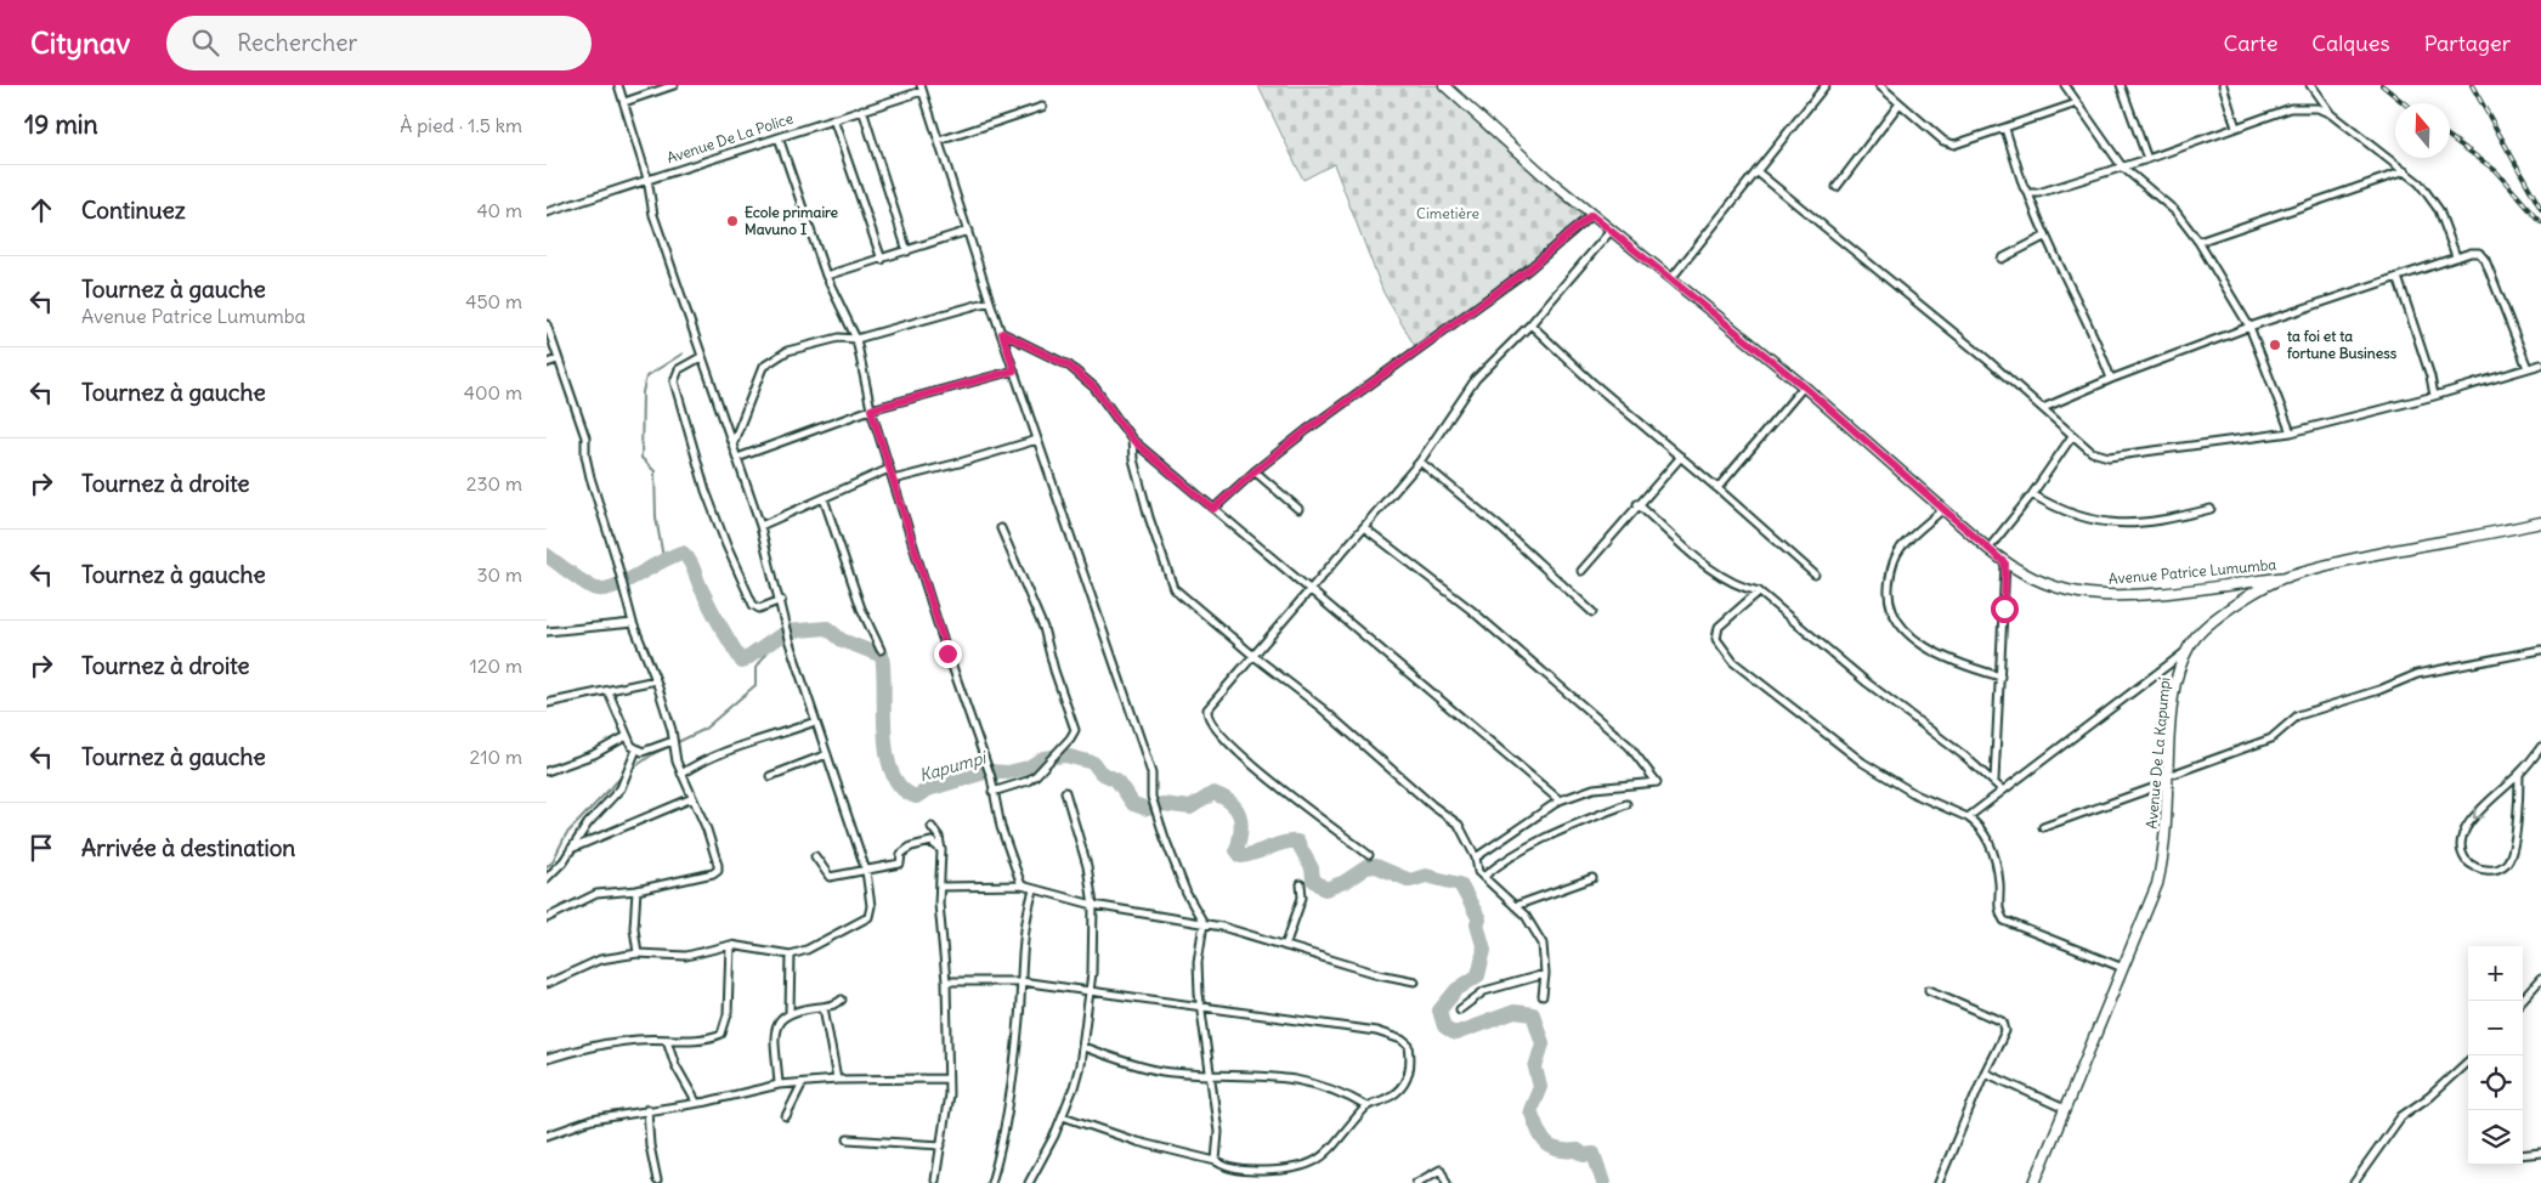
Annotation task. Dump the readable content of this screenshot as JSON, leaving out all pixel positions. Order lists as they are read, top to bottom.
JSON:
{
  "streets": {
    "street": ["Avenue De La Police", "Avenue Patrice Lumumba", "Avenue De La Kapumpi"]
  },
  "crossings": [
    ["Avenue Patrice Lumumba", "Avenue De La Kapumpi"]
  ],
  "water": ["Kapumpi"],
  "parks": ["Cimetière"],
  "places": ["Ecole primaire Mavuno I", "ta foi et ta fortune Business"],
  "north": "top",
  "page": {
    "header": "Citynav",
    "search": "Rechercher",
    "nav": ["Carte", "Calques", "Partager"],
    "heading": ["19 min", "À pied · 1.5 km"],
    "list": [
      ["Continuez", "40 m"],
      ["Tournez à gauche", "Avenue Patrice Lumumba", "450 m"],
      ["Tournez à gauche", "400 m"],
      ["Tournez à droite", "230 m"],
      ["Tournez à gauche", "30 m"],
      ["Tournez à droite", "120 m"],
      ["Tournez à gauche", "210 m"],
      "Arrivée à destination"
    ],
    "map_buttons": ["+", "−"]
  }
}
